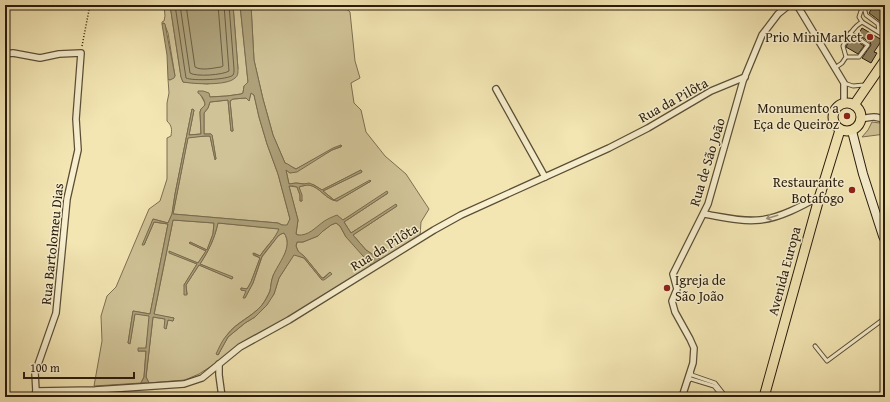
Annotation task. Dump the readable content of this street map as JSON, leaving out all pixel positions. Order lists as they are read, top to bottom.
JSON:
{
  "streets": {
    "main road": ["Avenida Europa"],
    "street": ["Rua da Pilôta", "Rua de São João", "Rua Bartolomeu Dias"]
  },
  "crossings": [
    ["Rua da Pilôta", "Rua de São João"],
    ["Rua da Pilôta", "Rua Bartolomeu Dias"]
  ],
  "places": [
    "Prio MiniMarket",
    "Monumento a Eça de Queiroz",
    "Restaurante Botafogo",
    "Igreja de São João"
  ],
  "scale_bar": "100 m"
}
